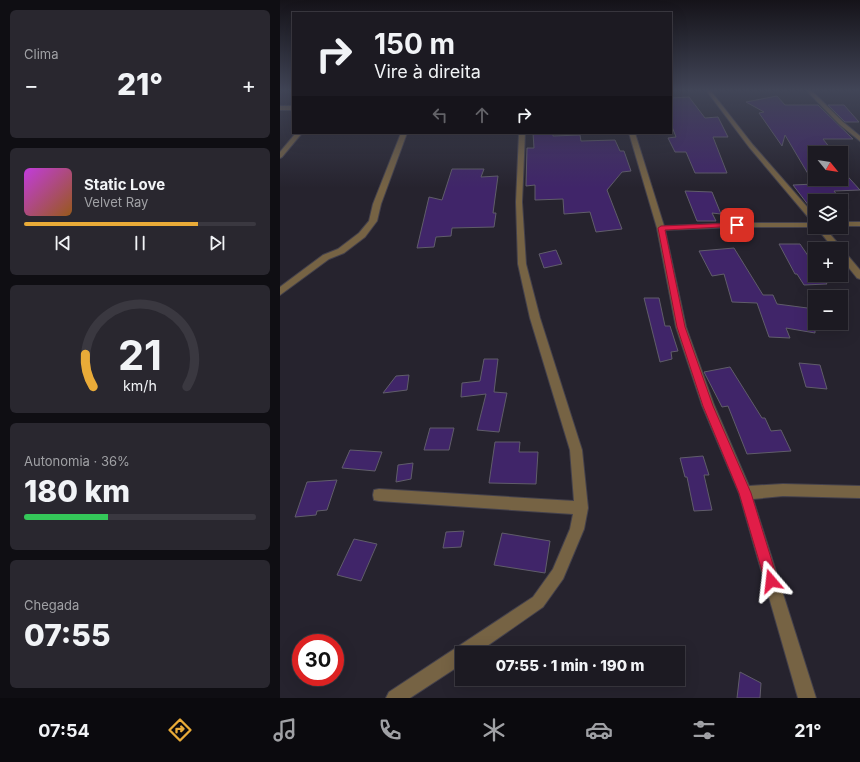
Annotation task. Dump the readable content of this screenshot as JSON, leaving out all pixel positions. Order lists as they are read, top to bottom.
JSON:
{
  "north": "bottom right",
  "page": {
    "tile": [
      "Clima",
      ["Autonomia · 36%", "180 km"],
      ["Chegada", "07:55"]
    ],
    "turn": ["150 m", "Vire à direita"],
    "heat": ["−", "21°", "+"],
    "map_buttons": ["+", "−"],
    "song": ["Static Love", "Velvet Ray"],
    "limit": "30",
    "trip": "07:55 · 1 min · 190 m",
    "tabs": ["07:54", "21°"],
    "gauge": ["21", "km/h"]
  }
}
